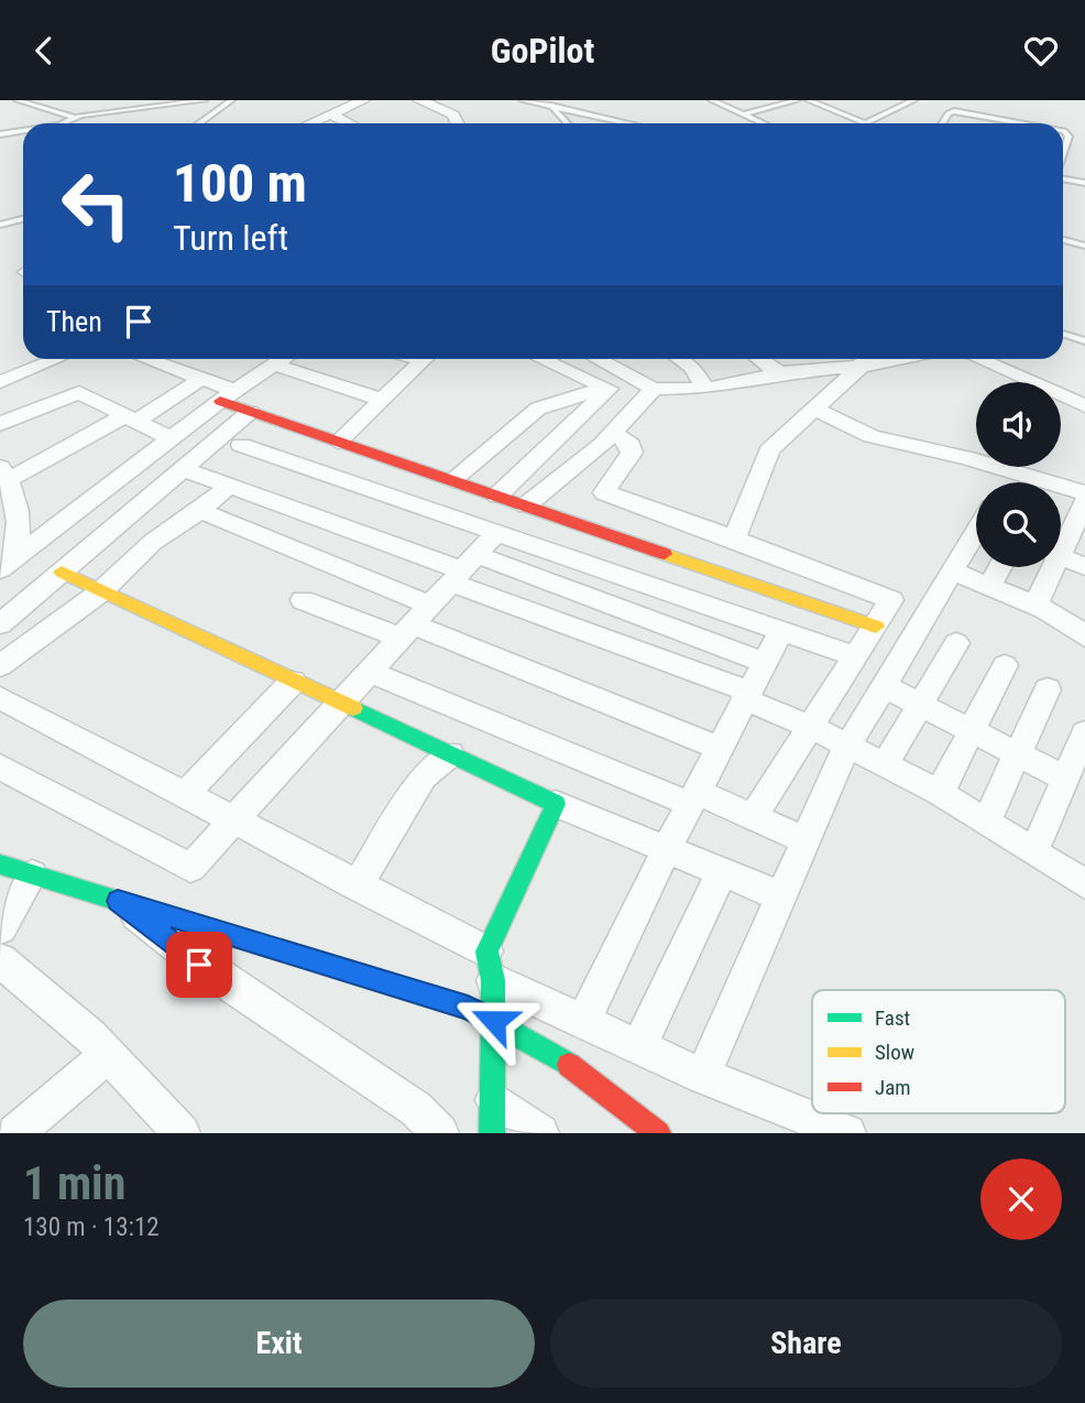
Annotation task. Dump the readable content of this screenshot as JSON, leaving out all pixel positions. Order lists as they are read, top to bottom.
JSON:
{
  "legend": ["Fast", "Slow", "Jam"],
  "page": {
    "header": "GoPilot",
    "turn": ["100 m", "Turn left"],
    "then": "Then",
    "heading": ["1 min", "130 m · 13:12"],
    "buttons": ["Exit", "Share"]
  }
}
